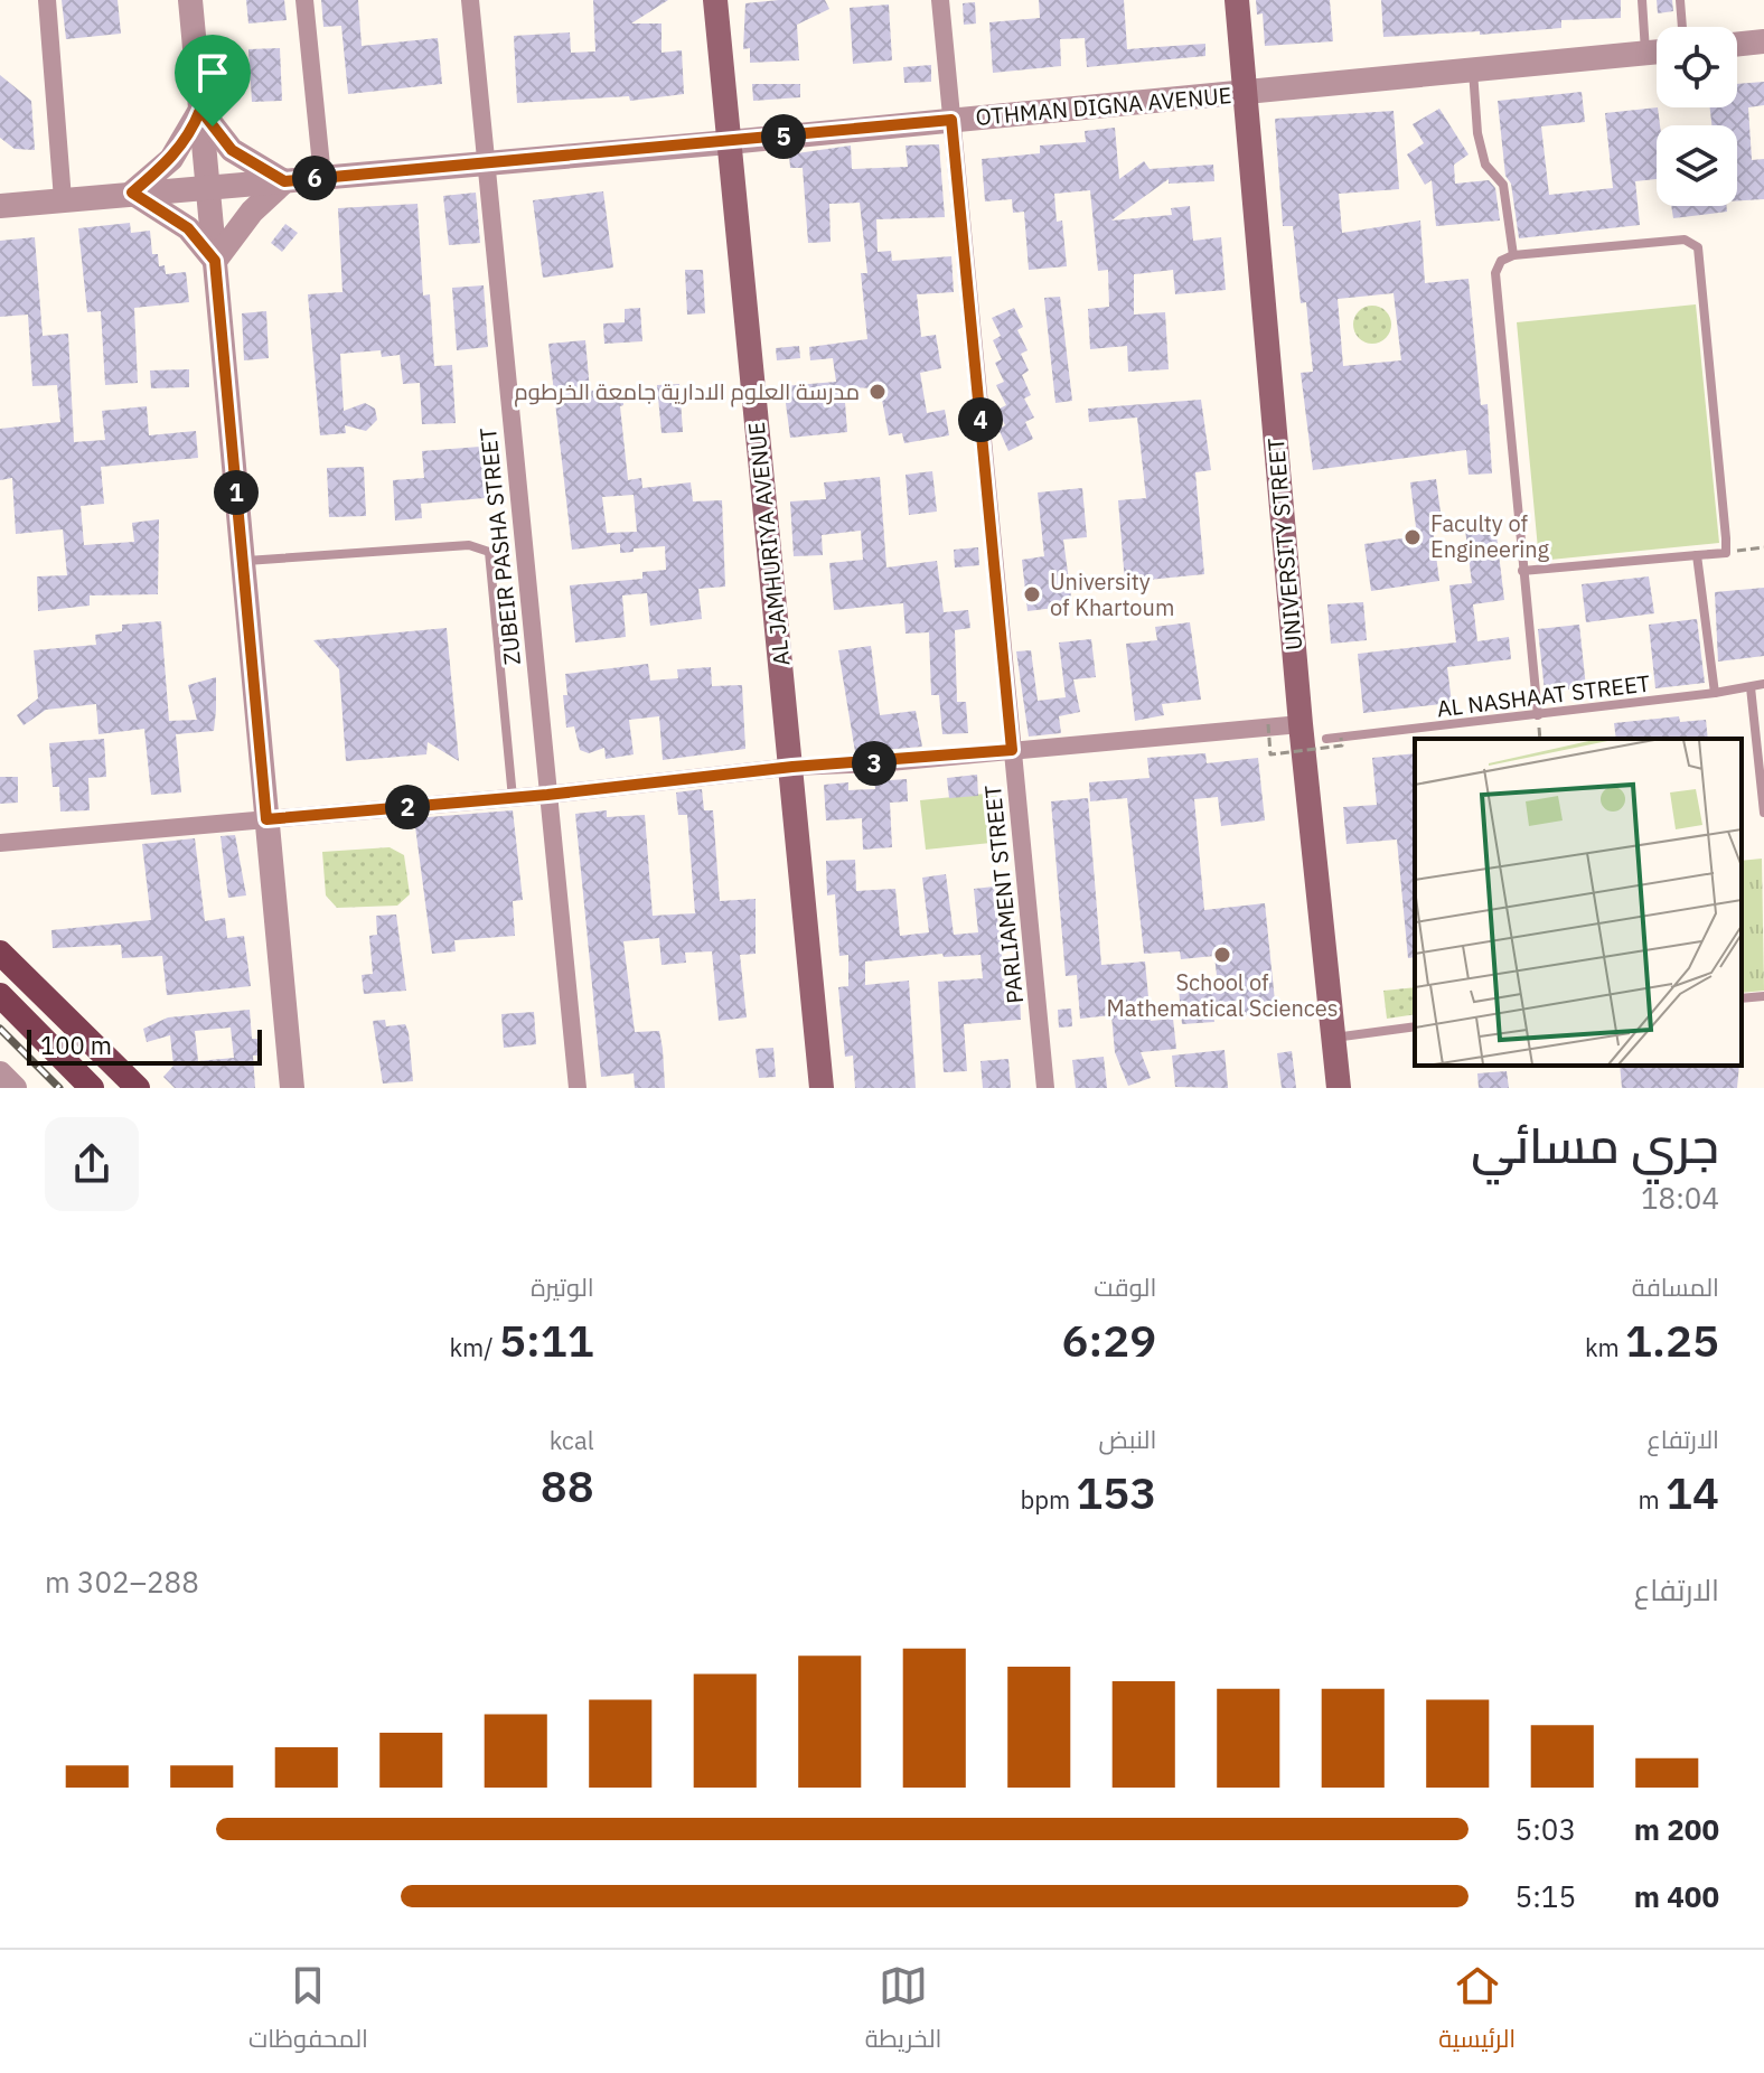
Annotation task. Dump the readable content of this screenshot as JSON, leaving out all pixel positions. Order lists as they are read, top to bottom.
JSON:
{
  "streets": {
    "main road": ["AL JAMHURIYA AVENUE", "UNIVERSITY STREET"],
    "street": ["OTHMAN DIGNA AVENUE", "ZUBEIR PASHA STREET", "PARLIAMENT STREET"],
    "lane": ["AL NASHAAT STREET"]
  },
  "crossings": [
    ["OTHMAN DIGNA AVENUE", "AL JAMHURIYA AVENUE"],
    ["OTHMAN DIGNA AVENUE", "UNIVERSITY STREET"],
    ["OTHMAN DIGNA AVENUE", "ZUBEIR PASHA STREET"],
    ["OTHMAN DIGNA AVENUE", "PARLIAMENT STREET"]
  ],
  "places": [
    "مدرسة العلوم الادارية جامعة الخرطوم",
    "Faculty of Engineering",
    "University of Khartoum",
    "School of Mathematical Sciences"
  ],
  "scale_bar": "100 m",
  "page": {
    "pins": [
      "5",
      "6",
      "4",
      "1",
      "3",
      "2"
    ],
    "scale": "100 m",
    "heading": ["جري مسائي", "18:04"],
    "stats": [
      ["المسافة", "1.25 km"],
      ["الوقت", "6:29"],
      ["الوتيرة", "5:11 /km"],
      ["الارتفاع", "14 m"],
      ["النبض", "153 bpm"],
      ["kcal", "88"]
    ],
    "chart": ["الارتفاع", "288–302 m"],
    "list": [
      {
        "name": "200 m",
        "note": "5:03"
      },
      {
        "name": "400 m",
        "note": "5:15"
      }
    ],
    "tabs": ["الرئيسية", "الخريطة", "المحفوظات"]
  }
}
